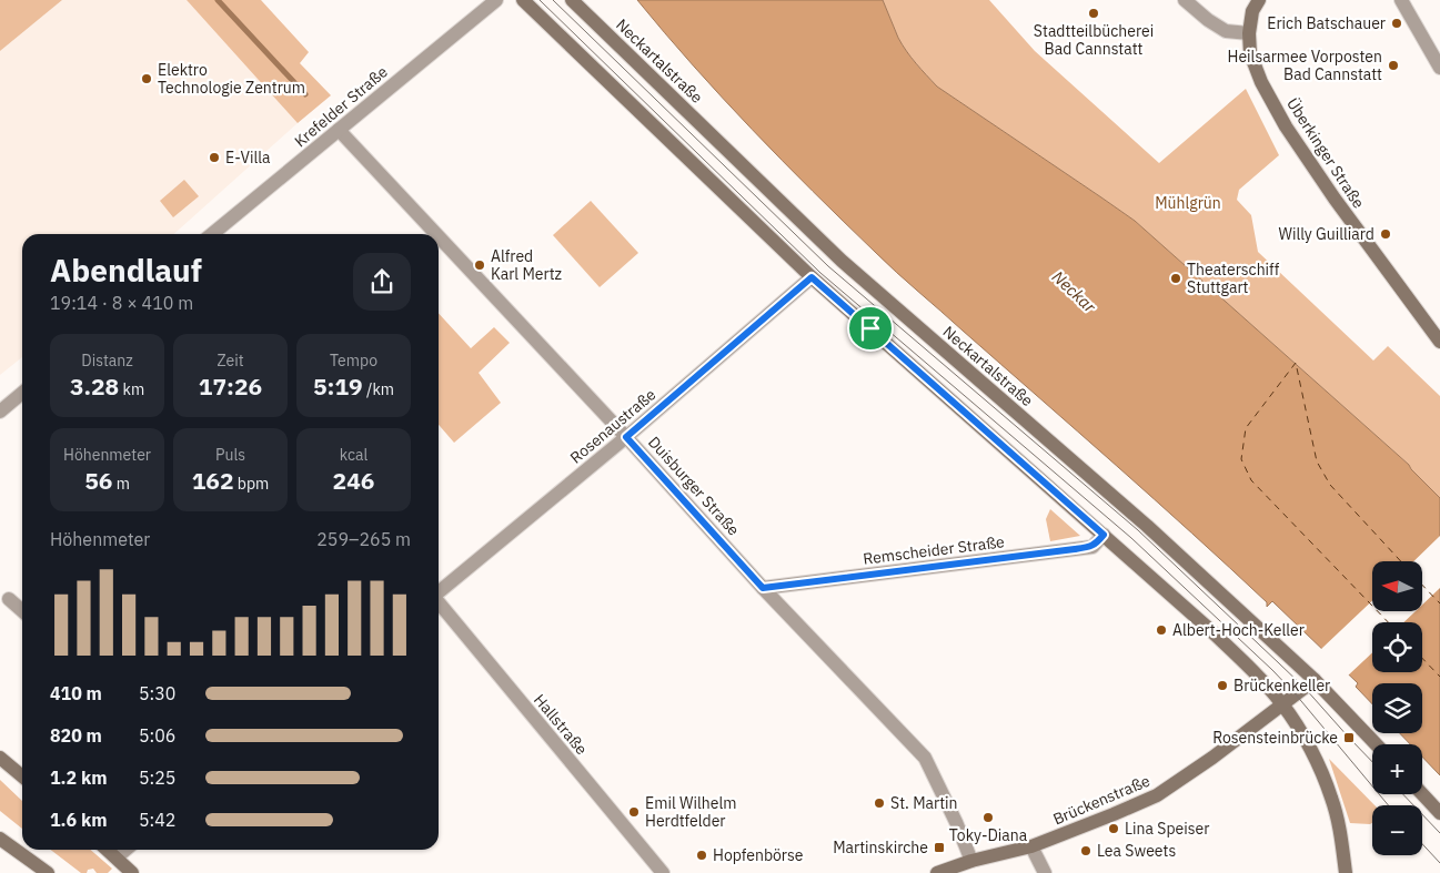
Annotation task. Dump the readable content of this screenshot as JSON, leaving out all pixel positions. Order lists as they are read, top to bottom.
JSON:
{
  "streets": {
    "main road": ["Neckartalstraße", "Überkinger Straße", "Brückenstraße"],
    "street": [
      "Krefelder Straße",
      "Rosenaustraße",
      "Duisburger Straße",
      "Remscheider Straße",
      "Hallstraße"
    ]
  },
  "crossings": [
    ["Neckartalstraße", "Brückenstraße"],
    ["Krefelder Straße", "Duisburger Straße"],
    ["Rosenaustraße", "Duisburger Straße"],
    ["Duisburger Straße", "Remscheider Straße"],
    ["Duisburger Straße", "Brückenstraße"]
  ],
  "water": ["Neckar"],
  "parks": ["Mühlgrün"],
  "places": {
    "other": [
      "Stadtteilbücherei Bad Cannstatt",
      "Erich Batschauer",
      "Heilsarmee Vorposten Bad Cannstatt",
      "Elektro Technologie Zentrum",
      "E-Villa",
      "Willy Guilliard",
      "Alfred Karl Mertz",
      "Theaterschiff Stuttgart",
      "Albert-Hoch-Keller",
      "Brückenkeller",
      "St. Martin",
      "Emil Wilhelm Herdtfelder",
      "Toky-Diana",
      "Lina Speiser",
      "Lea Sweets",
      "Hopfenbörse"
    ],
    "transit": ["Rosensteinbrücke", "Martinskirche"]
  },
  "north": "left",
  "page": {
    "heading": ["Abendlauf", "19:14 · 8 × 410 m"],
    "stats": [
      ["Distanz", "3.28 km"],
      ["Zeit", "17:26"],
      ["Tempo", "5:19 /km"],
      ["Höhenmeter", "56 m"],
      ["Puls", "162 bpm"],
      ["kcal", "246"]
    ],
    "chart": ["Höhenmeter", "259–265 m"],
    "map_buttons": ["+", "−"],
    "list": [
      {
        "name": "410 m",
        "note": "5:30"
      },
      {
        "name": "820 m",
        "note": "5:06"
      },
      {
        "name": "1.2 km",
        "note": "5:25"
      },
      {
        "name": "1.6 km",
        "note": "5:42"
      }
    ]
  }
}
